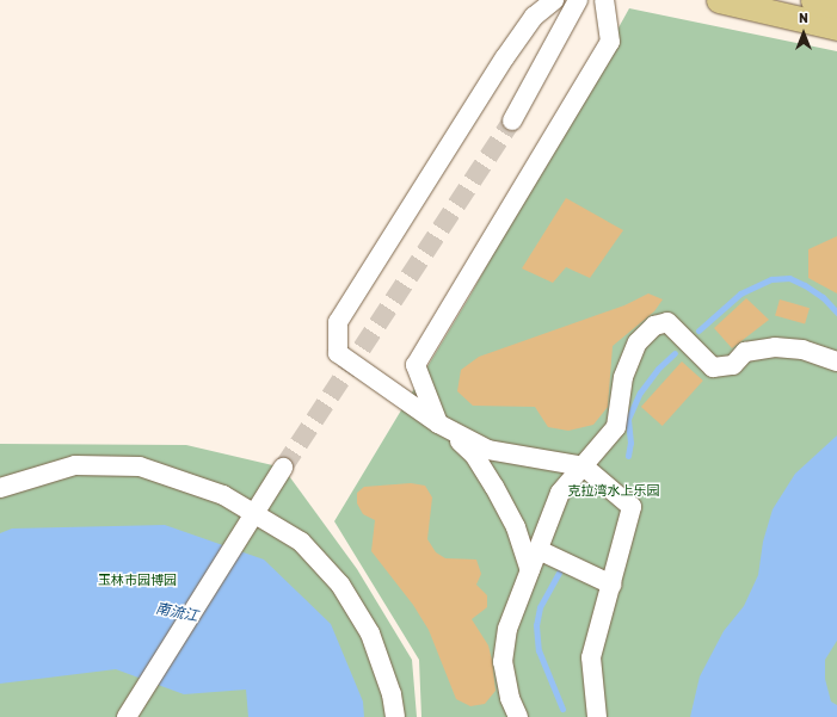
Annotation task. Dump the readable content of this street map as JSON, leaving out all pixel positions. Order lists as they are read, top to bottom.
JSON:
{
  "water": ["南流江"],
  "parks": ["克拉湾水上乐园", "玉林市园博园"],
  "north": "top"
}
